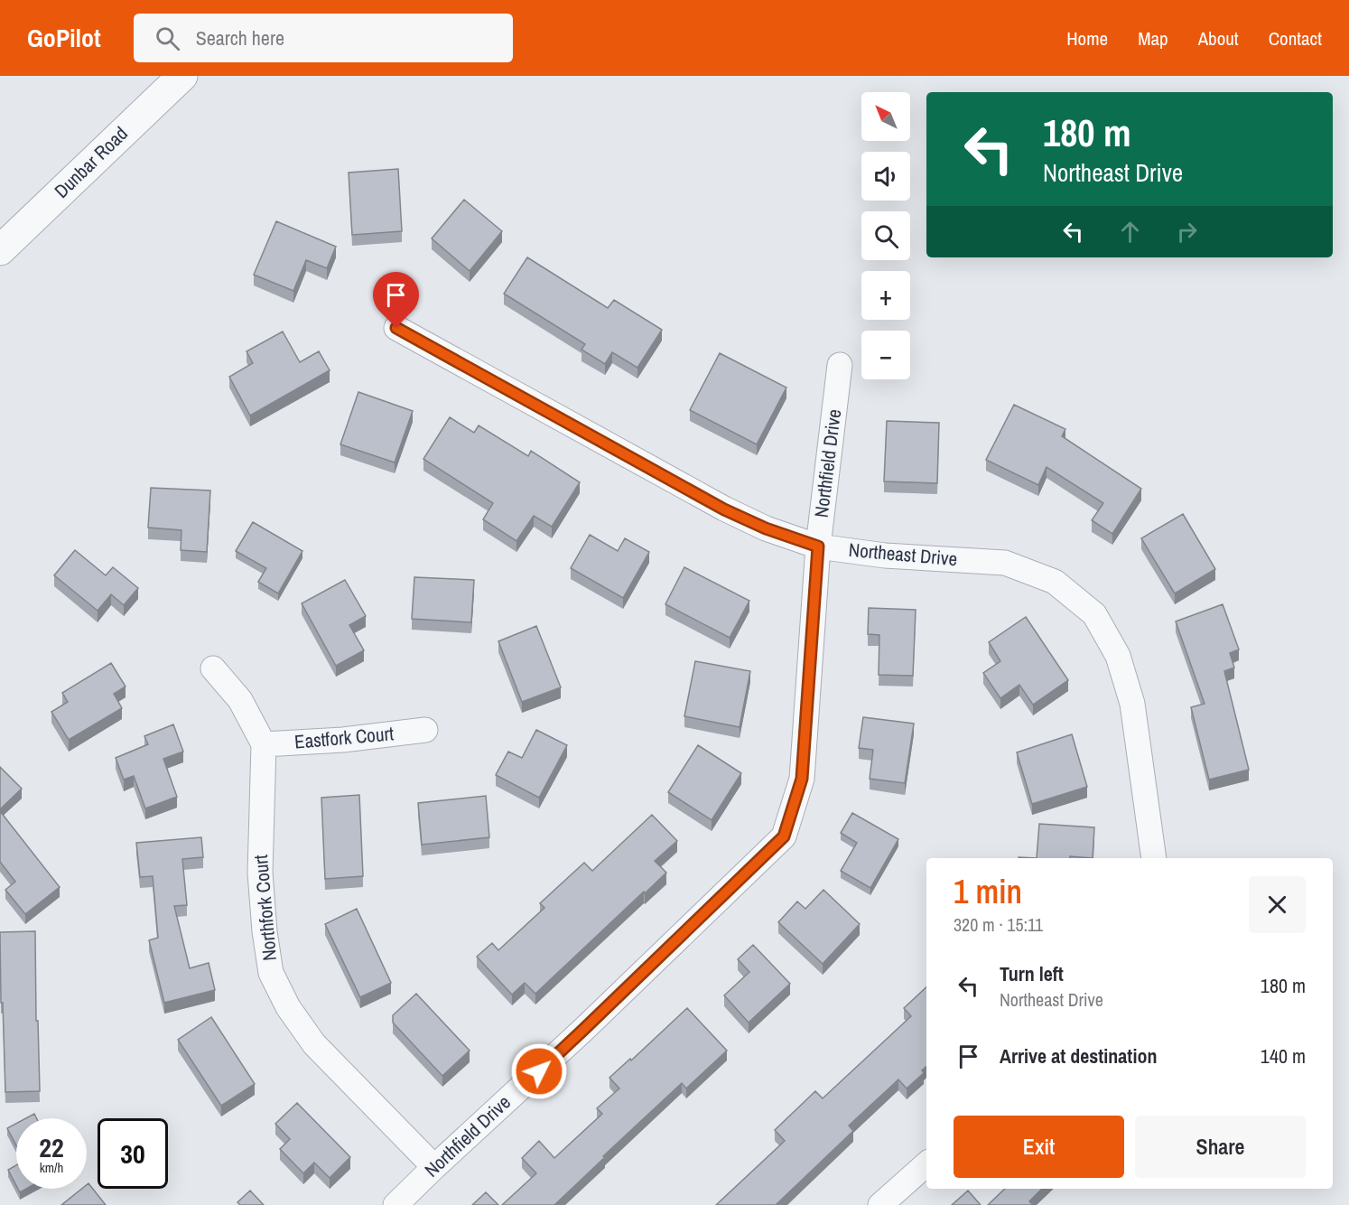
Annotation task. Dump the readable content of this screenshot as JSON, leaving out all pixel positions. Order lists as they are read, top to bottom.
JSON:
{
  "streets": {
    "street": [
      "Dunbar Road",
      "Northfield Drive",
      "Northeast Drive",
      "Eastfork Court",
      "Northfork Court"
    ]
  },
  "crossings": [
    ["Northfield Drive", "Northeast Drive"],
    ["Northfield Drive", "Northfork Court"],
    ["Eastfork Court", "Northfork Court"]
  ],
  "north": "top left",
  "page": {
    "header": "GoPilot",
    "search": "Search here",
    "nav": [
      "Home",
      "Map",
      "About",
      "Contact"
    ],
    "map_buttons": ["+", "−"],
    "turn": ["180 m", "Northeast Drive"],
    "heading": ["1 min", "320 m · 15:11"],
    "list": [
      {
        "name": "Turn left",
        "note": "Northeast Drive",
        "value": "180 m"
      },
      {
        "name": "Arrive at destination",
        "value": "140 m"
      }
    ],
    "buttons": ["Exit", "Share"],
    "speed": "22 km/h",
    "limit": "30"
  }
}
